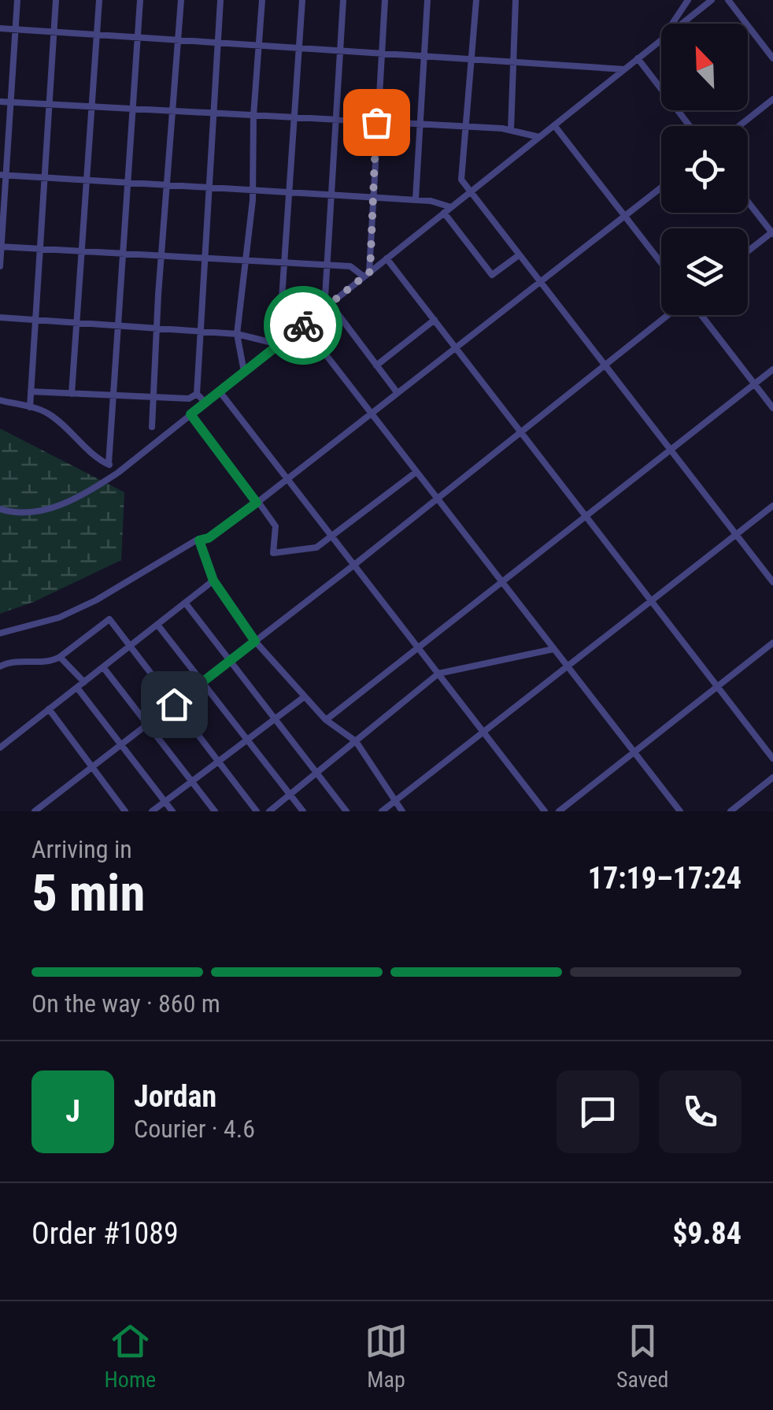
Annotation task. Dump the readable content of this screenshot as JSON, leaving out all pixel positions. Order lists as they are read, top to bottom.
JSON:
{
  "north": "top left",
  "page": {
    "heading": ["5 min", "Arriving in", "17:19–17:24"],
    "panel": [
      "Jordan",
      "Courier · 4.6",
      "Order #1089",
      "$9.84"
    ],
    "bar": "On the way · 860 m",
    "round": "J",
    "tabs": ["Home", "Map", "Saved"]
  }
}
